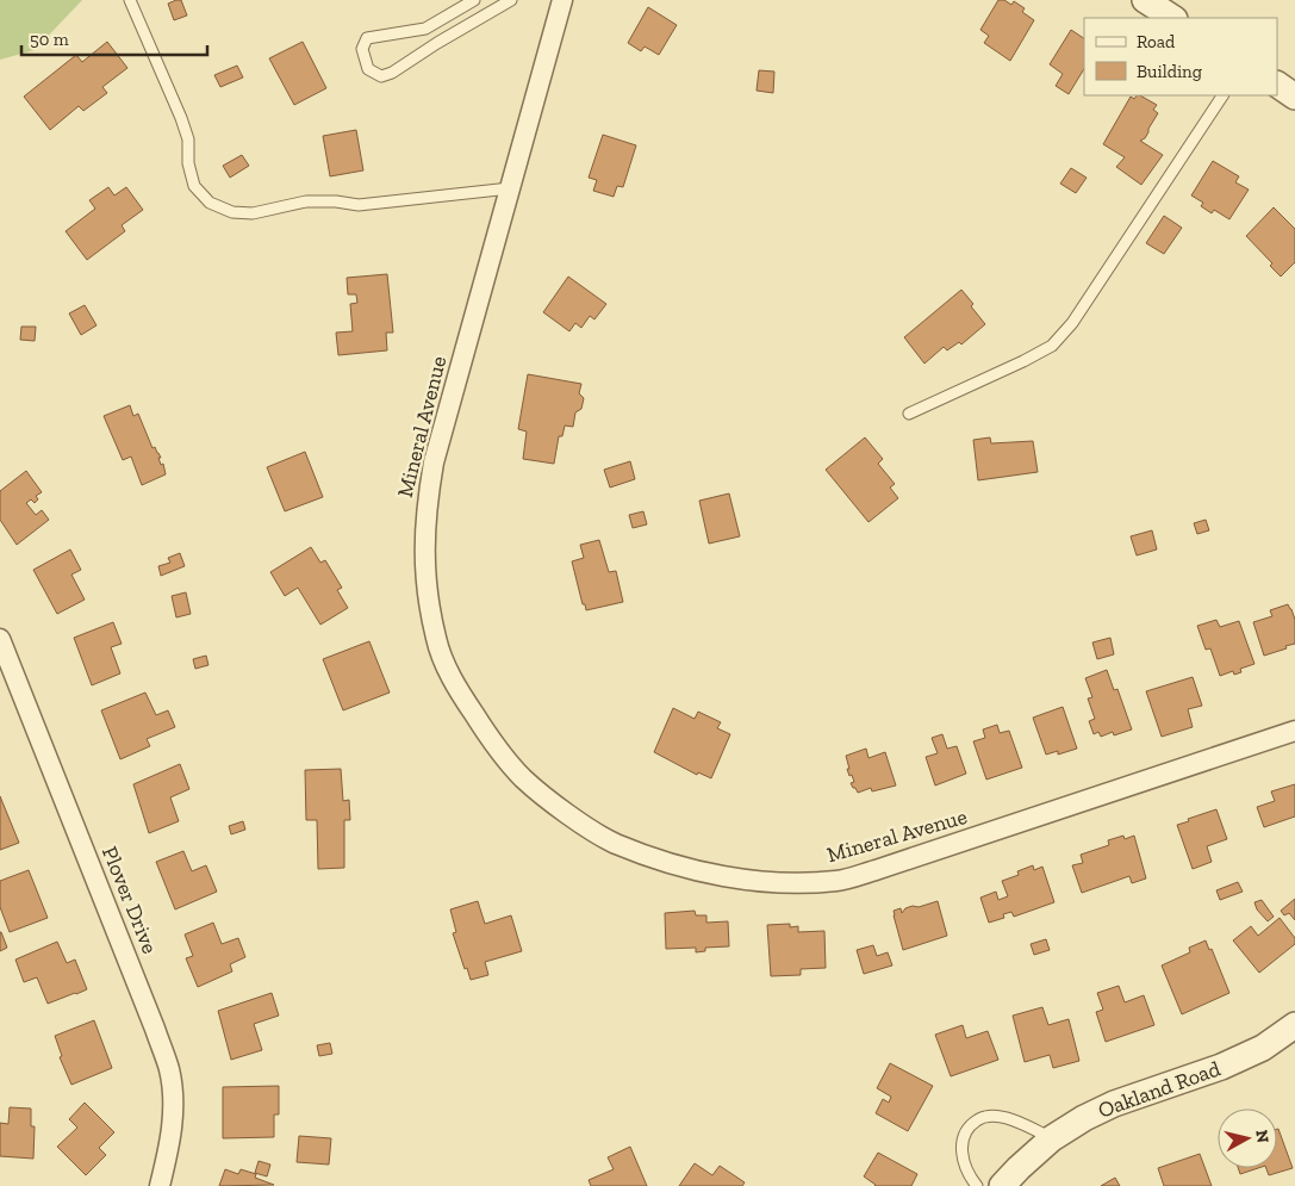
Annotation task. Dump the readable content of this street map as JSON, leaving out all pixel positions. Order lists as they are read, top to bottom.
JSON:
{
  "streets": {
    "street": ["Mineral Avenue", "Plover Drive", "Oakland Road"]
  },
  "legend": ["Road", "Building"],
  "scale_bar": "50 m",
  "north": "right"
}
